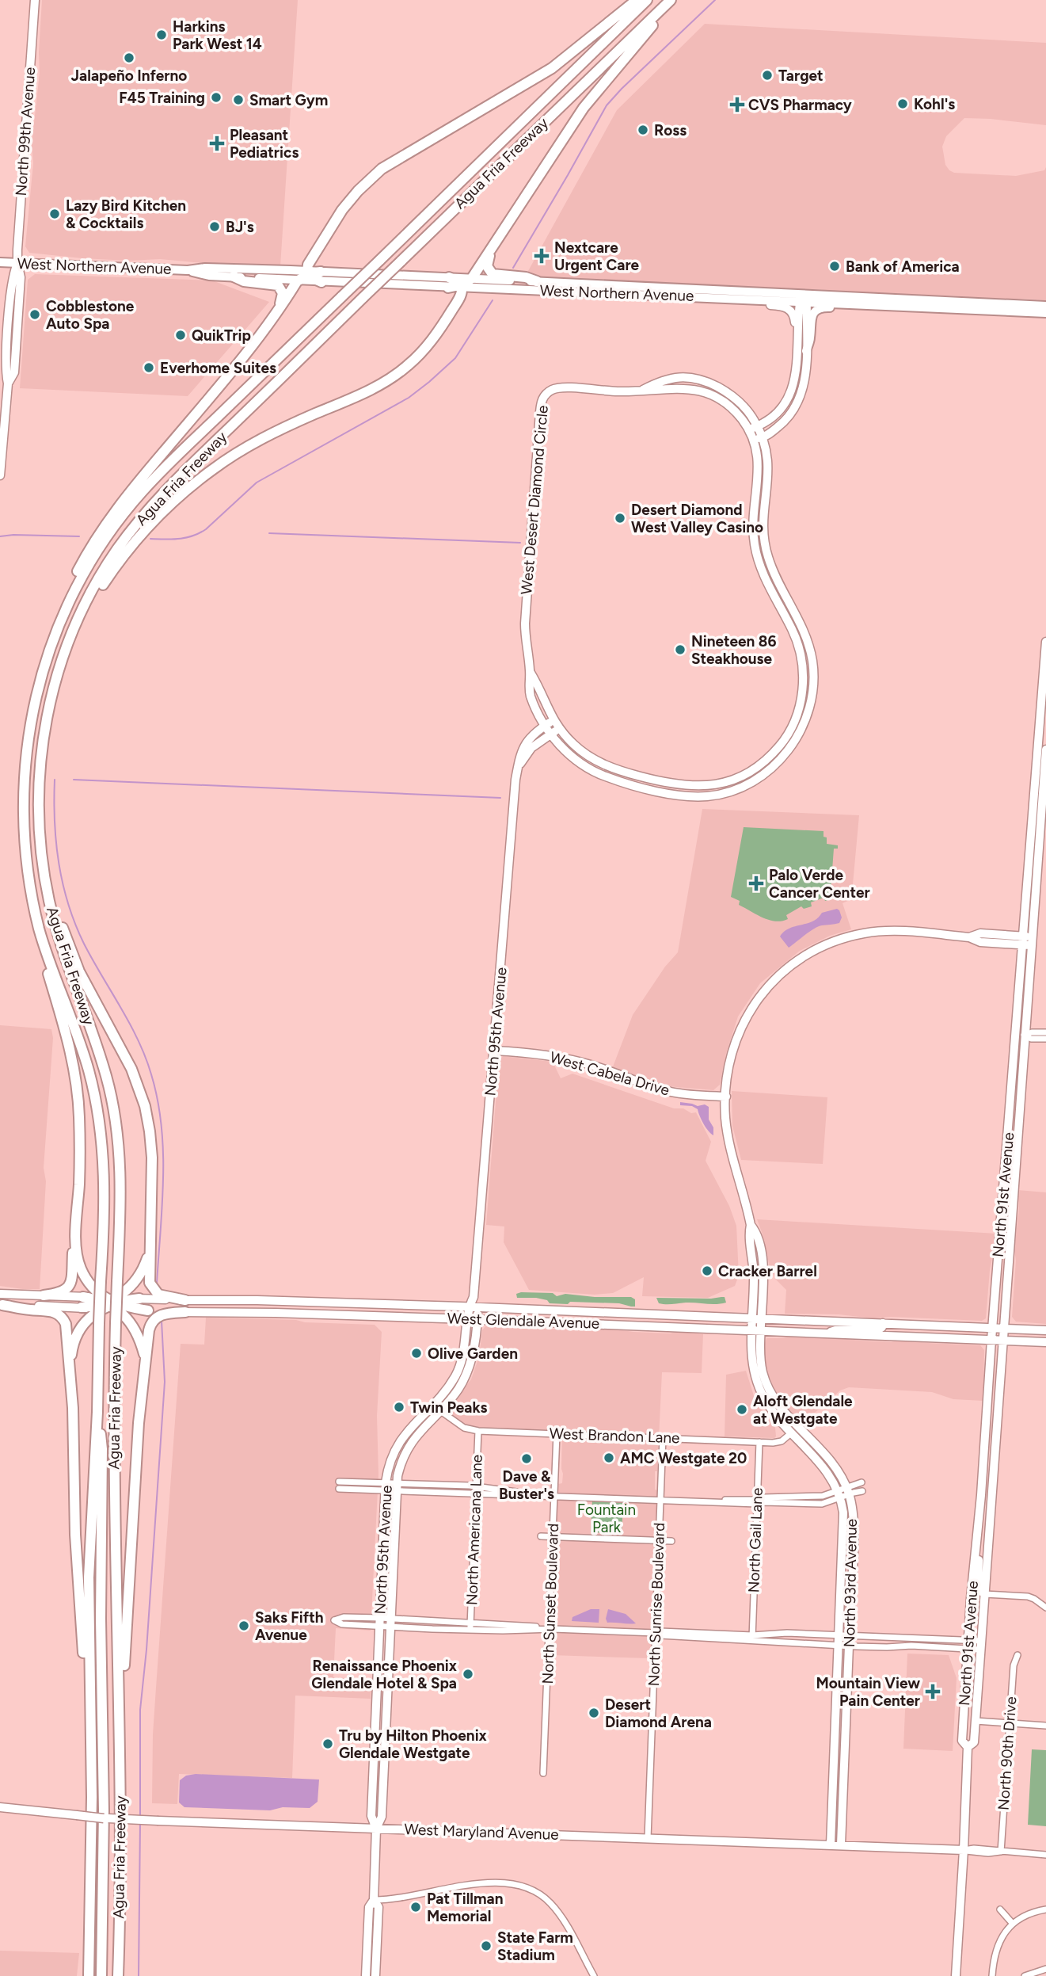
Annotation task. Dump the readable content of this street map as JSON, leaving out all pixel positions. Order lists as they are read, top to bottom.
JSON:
{
  "streets": {
    "highway": ["Agua Fria Freeway"],
    "main road": ["West Northern Avenue"],
    "street": [
      "North 99th Avenue",
      "West Desert Diamond Circle",
      "North 95th Avenue",
      "West Cabela Drive",
      "North 91st Avenue",
      "West Glendale Avenue",
      "West Brandon Lane",
      "North Americana Lane",
      "North Gail Lane",
      "North 93rd Avenue",
      "North Sunset Boulevard",
      "North Sunrise Boulevard",
      "North 90th Drive",
      "West Maryland Avenue"
    ]
  },
  "crossings": [
    ["North 99th Avenue", "West Northern Avenue"],
    ["West Desert Diamond Circle", "North 95th Avenue"],
    ["North 95th Avenue", "West Cabela Drive"],
    ["North 95th Avenue", "West Glendale Avenue"],
    ["North 95th Avenue", "West Brandon Lane"],
    ["North 95th Avenue", "West Maryland Avenue"],
    ["North 91st Avenue", "West Glendale Avenue"],
    ["North 91st Avenue", "West Maryland Avenue"],
    ["West Glendale Avenue", "North 93rd Avenue"],
    ["West Brandon Lane", "North Americana Lane"],
    ["West Brandon Lane", "North Gail Lane"],
    ["West Brandon Lane", "North 93rd Avenue"],
    ["West Brandon Lane", "North Sunset Boulevard"],
    ["West Brandon Lane", "North Sunrise Boulevard"],
    ["North 93rd Avenue", "West Maryland Avenue"],
    ["North Sunrise Boulevard", "West Maryland Avenue"],
    ["North 90th Drive", "West Maryland Avenue"]
  ],
  "parks": ["Fountain Park"],
  "places": {
    "other": [
      "Harkins Park West 14",
      "Jalapeño Inferno",
      "Target",
      "F45 Training",
      "Smart Gym",
      "Kohl's",
      "Ross",
      "Lazy Bird Kitchen & Cocktails",
      "BJ's",
      "Bank of America",
      "Cobblestone Auto Spa",
      "QuikTrip",
      "Everhome Suites",
      "Desert Diamond West Valley Casino",
      "Nineteen 86 Steakhouse",
      "Cracker Barrel",
      "Olive Garden",
      "Twin Peaks",
      "Aloft Glendale at Westgate",
      "AMC Westgate 20",
      "Dave & Buster's",
      "Saks Fifth Avenue",
      "Renaissance Phoenix Glendale Hotel & Spa",
      "Desert Diamond Arena",
      "Tru by Hilton Phoenix Glendale Westgate",
      "Pat Tillman Memorial",
      "State Farm Stadium"
    ],
    "health": [
      "CVS Pharmacy",
      "Pleasant Pediatrics",
      "Nextcare Urgent Care",
      "Palo Verde Cancer Center",
      "Mountain View Pain Center"
    ]
  }
}
